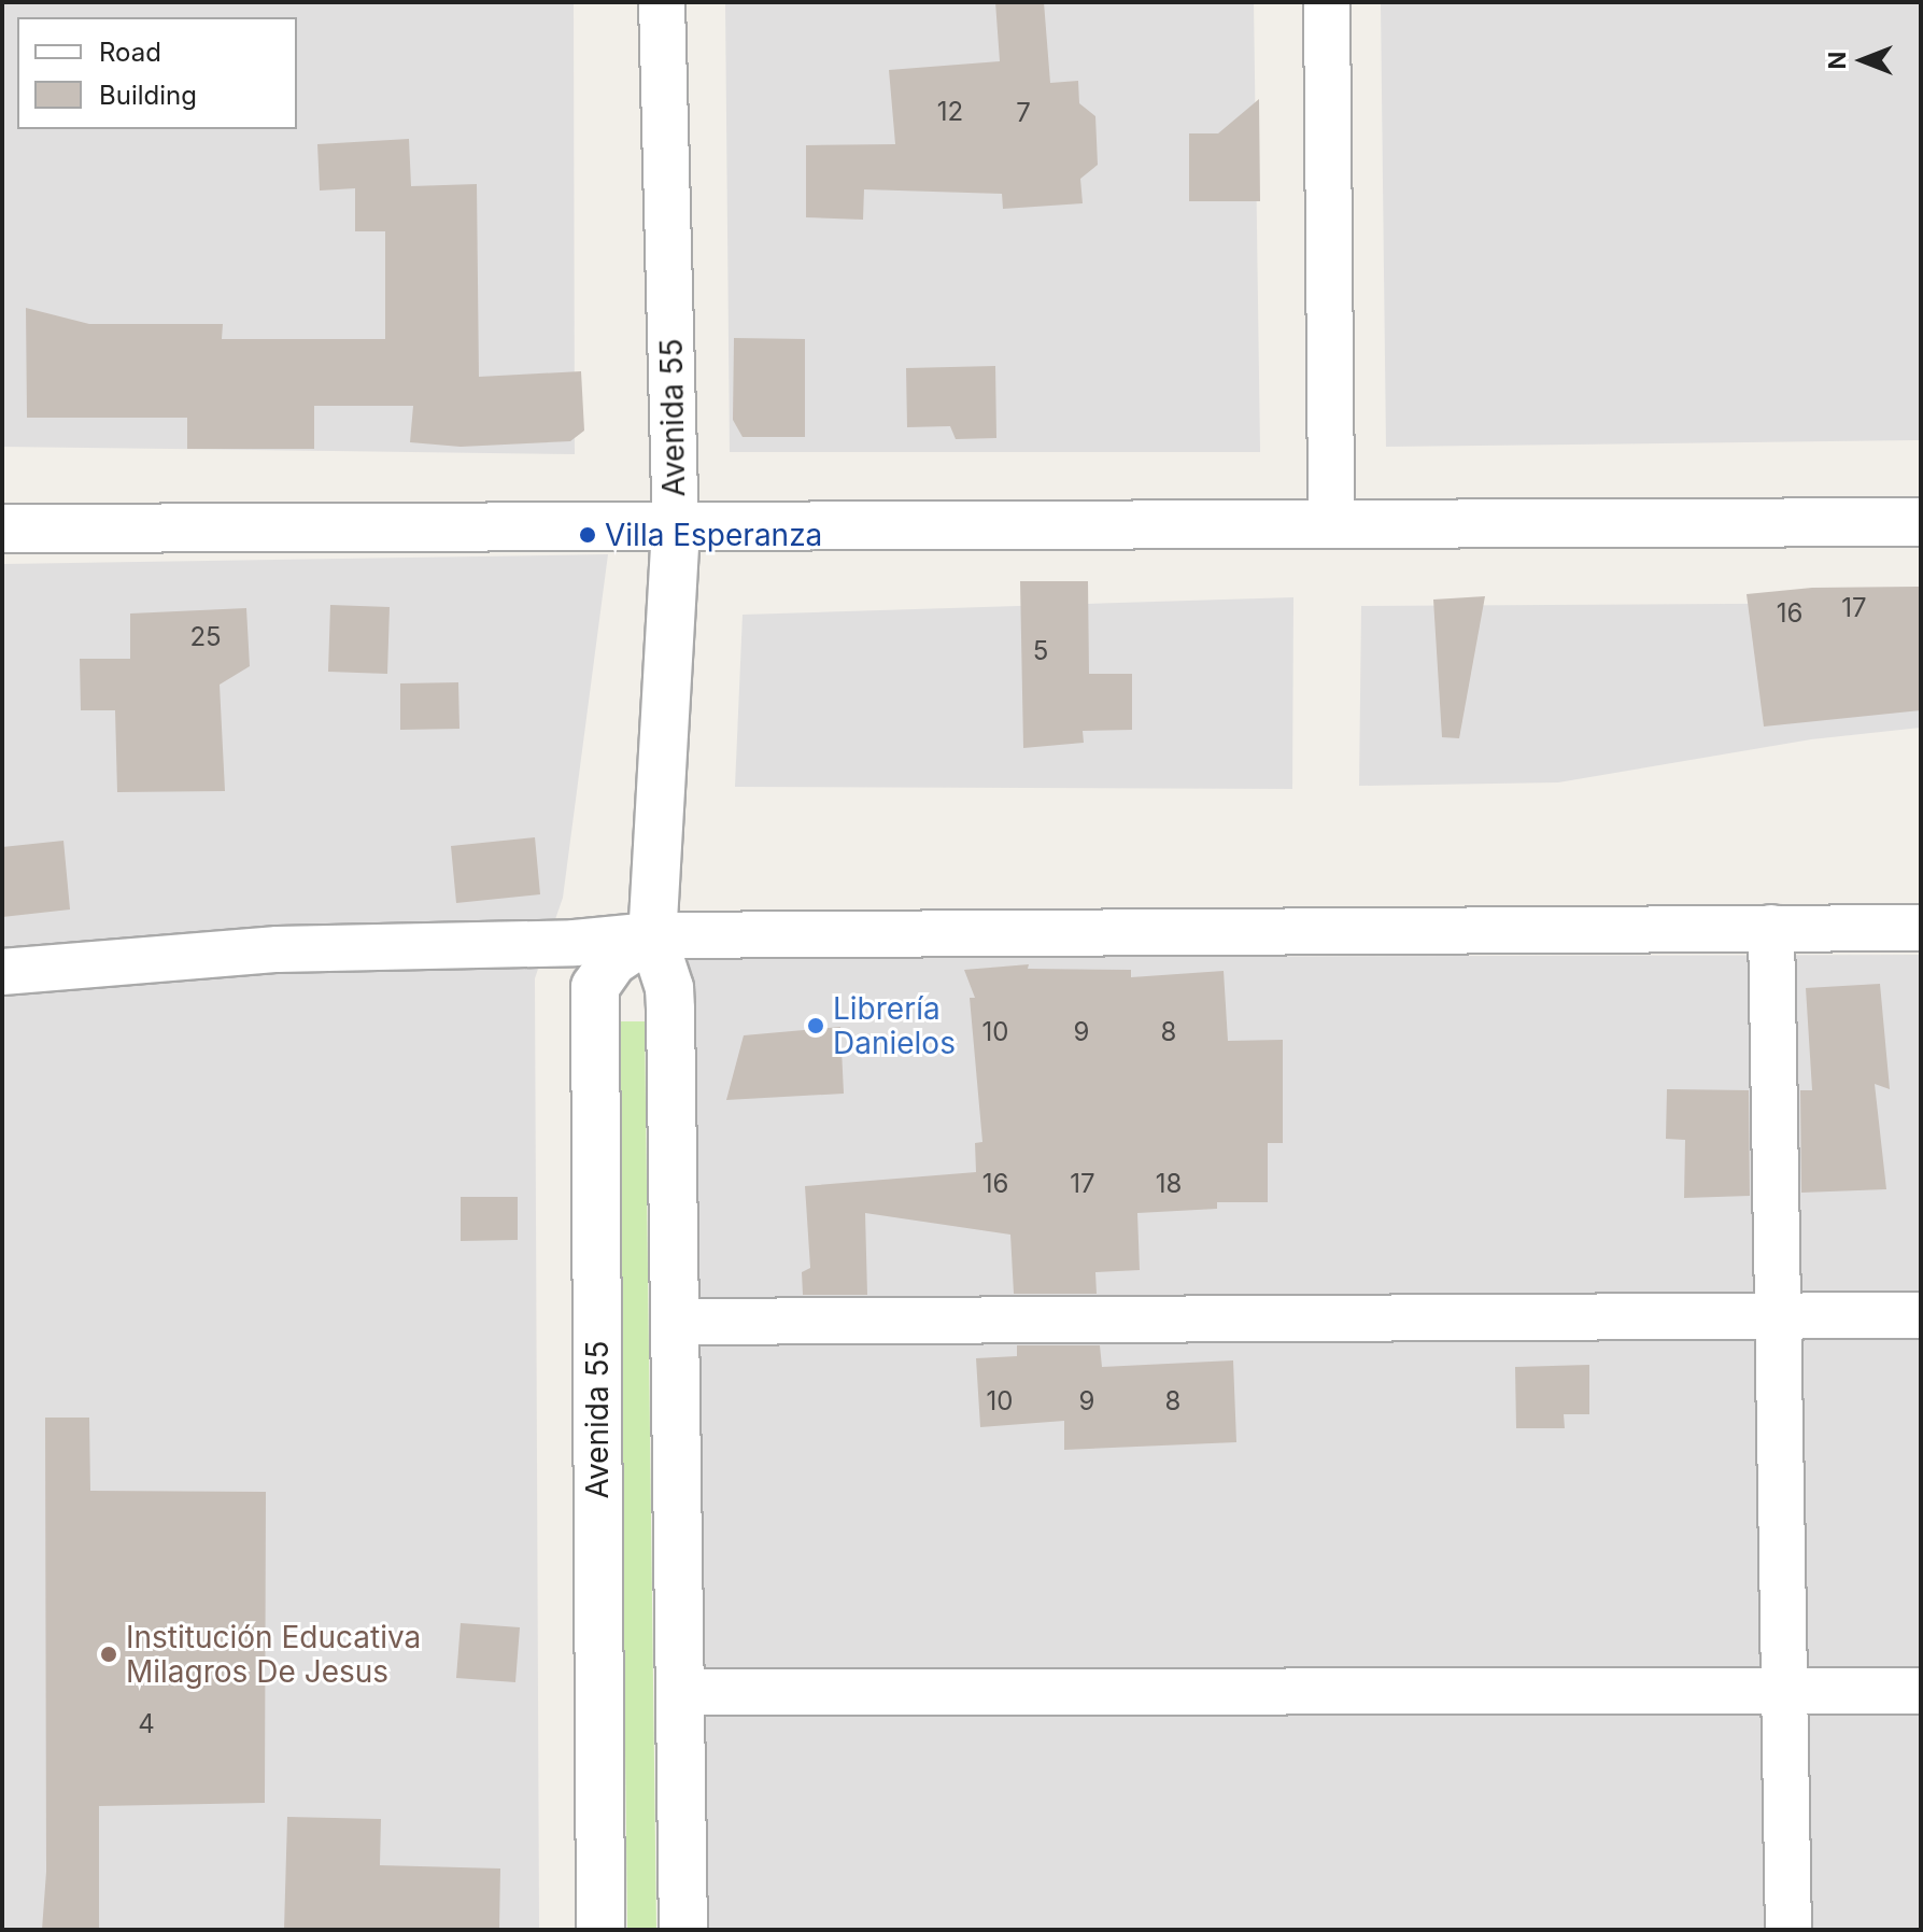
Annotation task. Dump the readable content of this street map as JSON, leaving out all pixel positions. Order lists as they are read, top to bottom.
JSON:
{
  "streets": {
    "street": ["Avenida 55"]
  },
  "places": ["Villa Esperanza", "Librería Danielos", "Institución Educativa Milagros De Jesus"],
  "house_numbers": [
    "12",
    "7",
    "17",
    "16",
    "25",
    "5",
    "10",
    "9",
    "8",
    "16",
    "17",
    "18",
    "10",
    "9",
    "8",
    "4"
  ],
  "legend": ["Road", "Building"],
  "north": "left"
}
